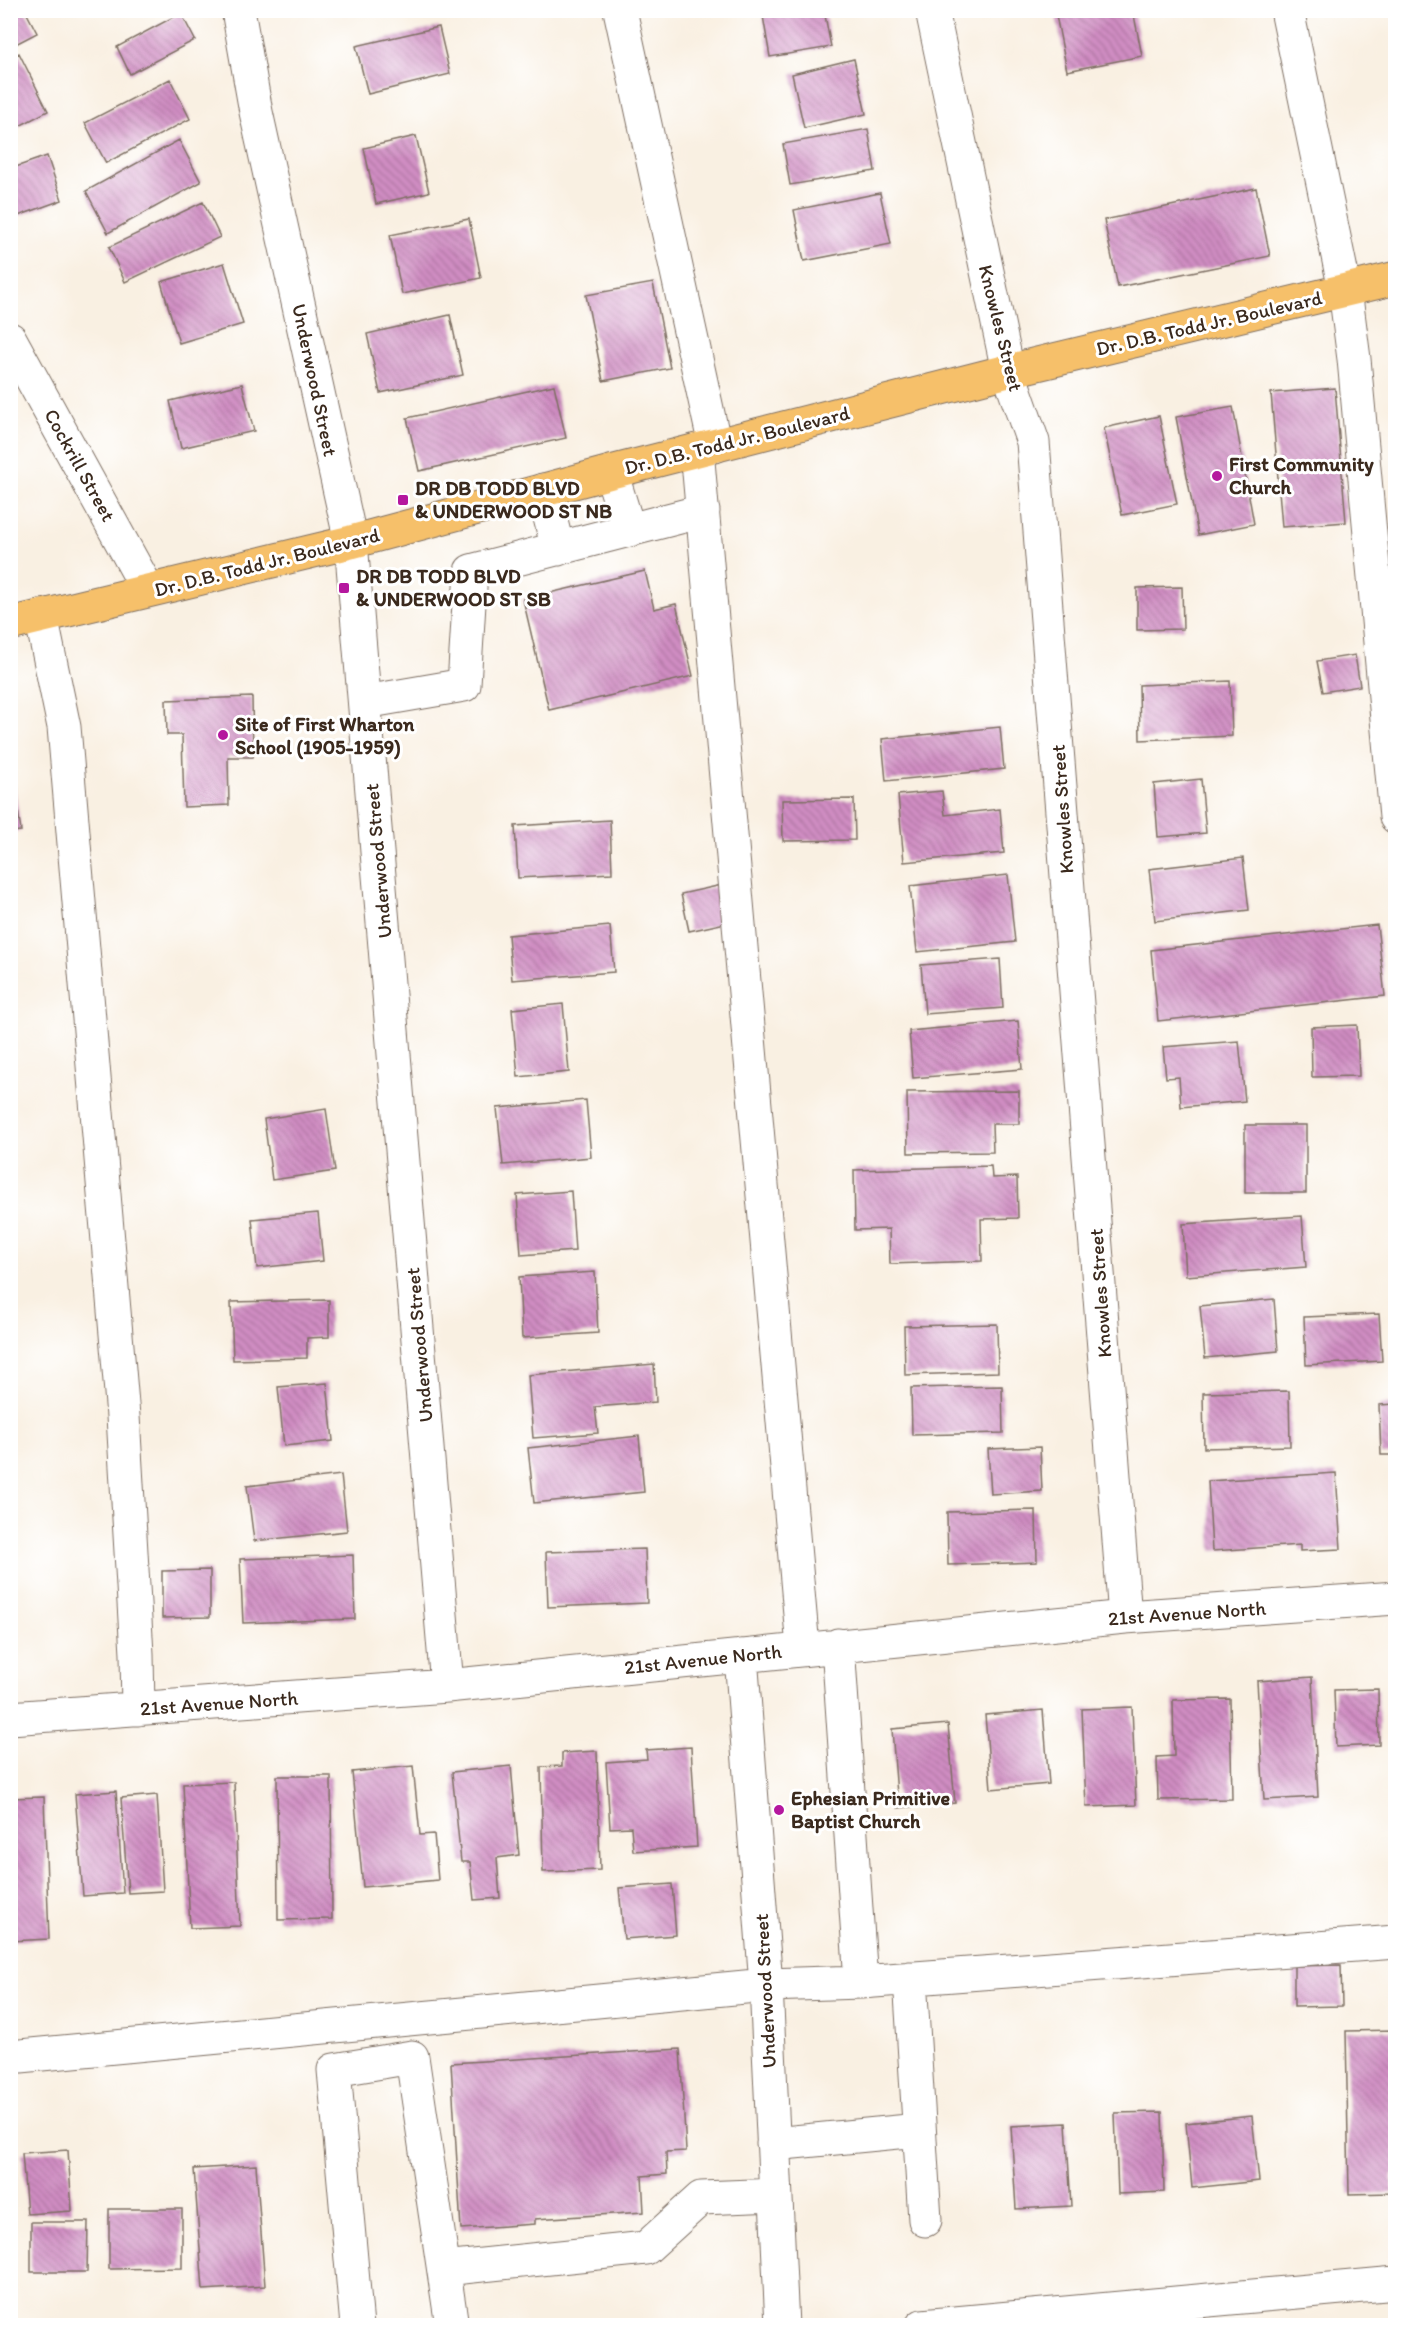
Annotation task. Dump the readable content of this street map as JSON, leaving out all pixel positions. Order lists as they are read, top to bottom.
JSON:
{
  "streets": {
    "main road": ["Dr. D.B. Todd Jr. Boulevard"],
    "street": [
      "Knowles Street",
      "Underwood Street",
      "Cockrill Street",
      "21st Avenue North"
    ]
  },
  "crossings": [
    ["Dr. D.B. Todd Jr. Boulevard", "Knowles Street"],
    ["Dr. D.B. Todd Jr. Boulevard", "Underwood Street"],
    ["Dr. D.B. Todd Jr. Boulevard", "Cockrill Street"],
    ["Knowles Street", "21st Avenue North"],
    ["Underwood Street", "21st Avenue North"]
  ],
  "places": {
    "other": ["First Community Church", "Site of First Wharton School (1905-1959)", "Ephesian Primitive Baptist Church"],
    "transit": ["DR DB TODD BLVD & UNDERWOOD ST NB", "DR DB TODD BLVD & UNDERWOOD ST SB"]
  }
}
